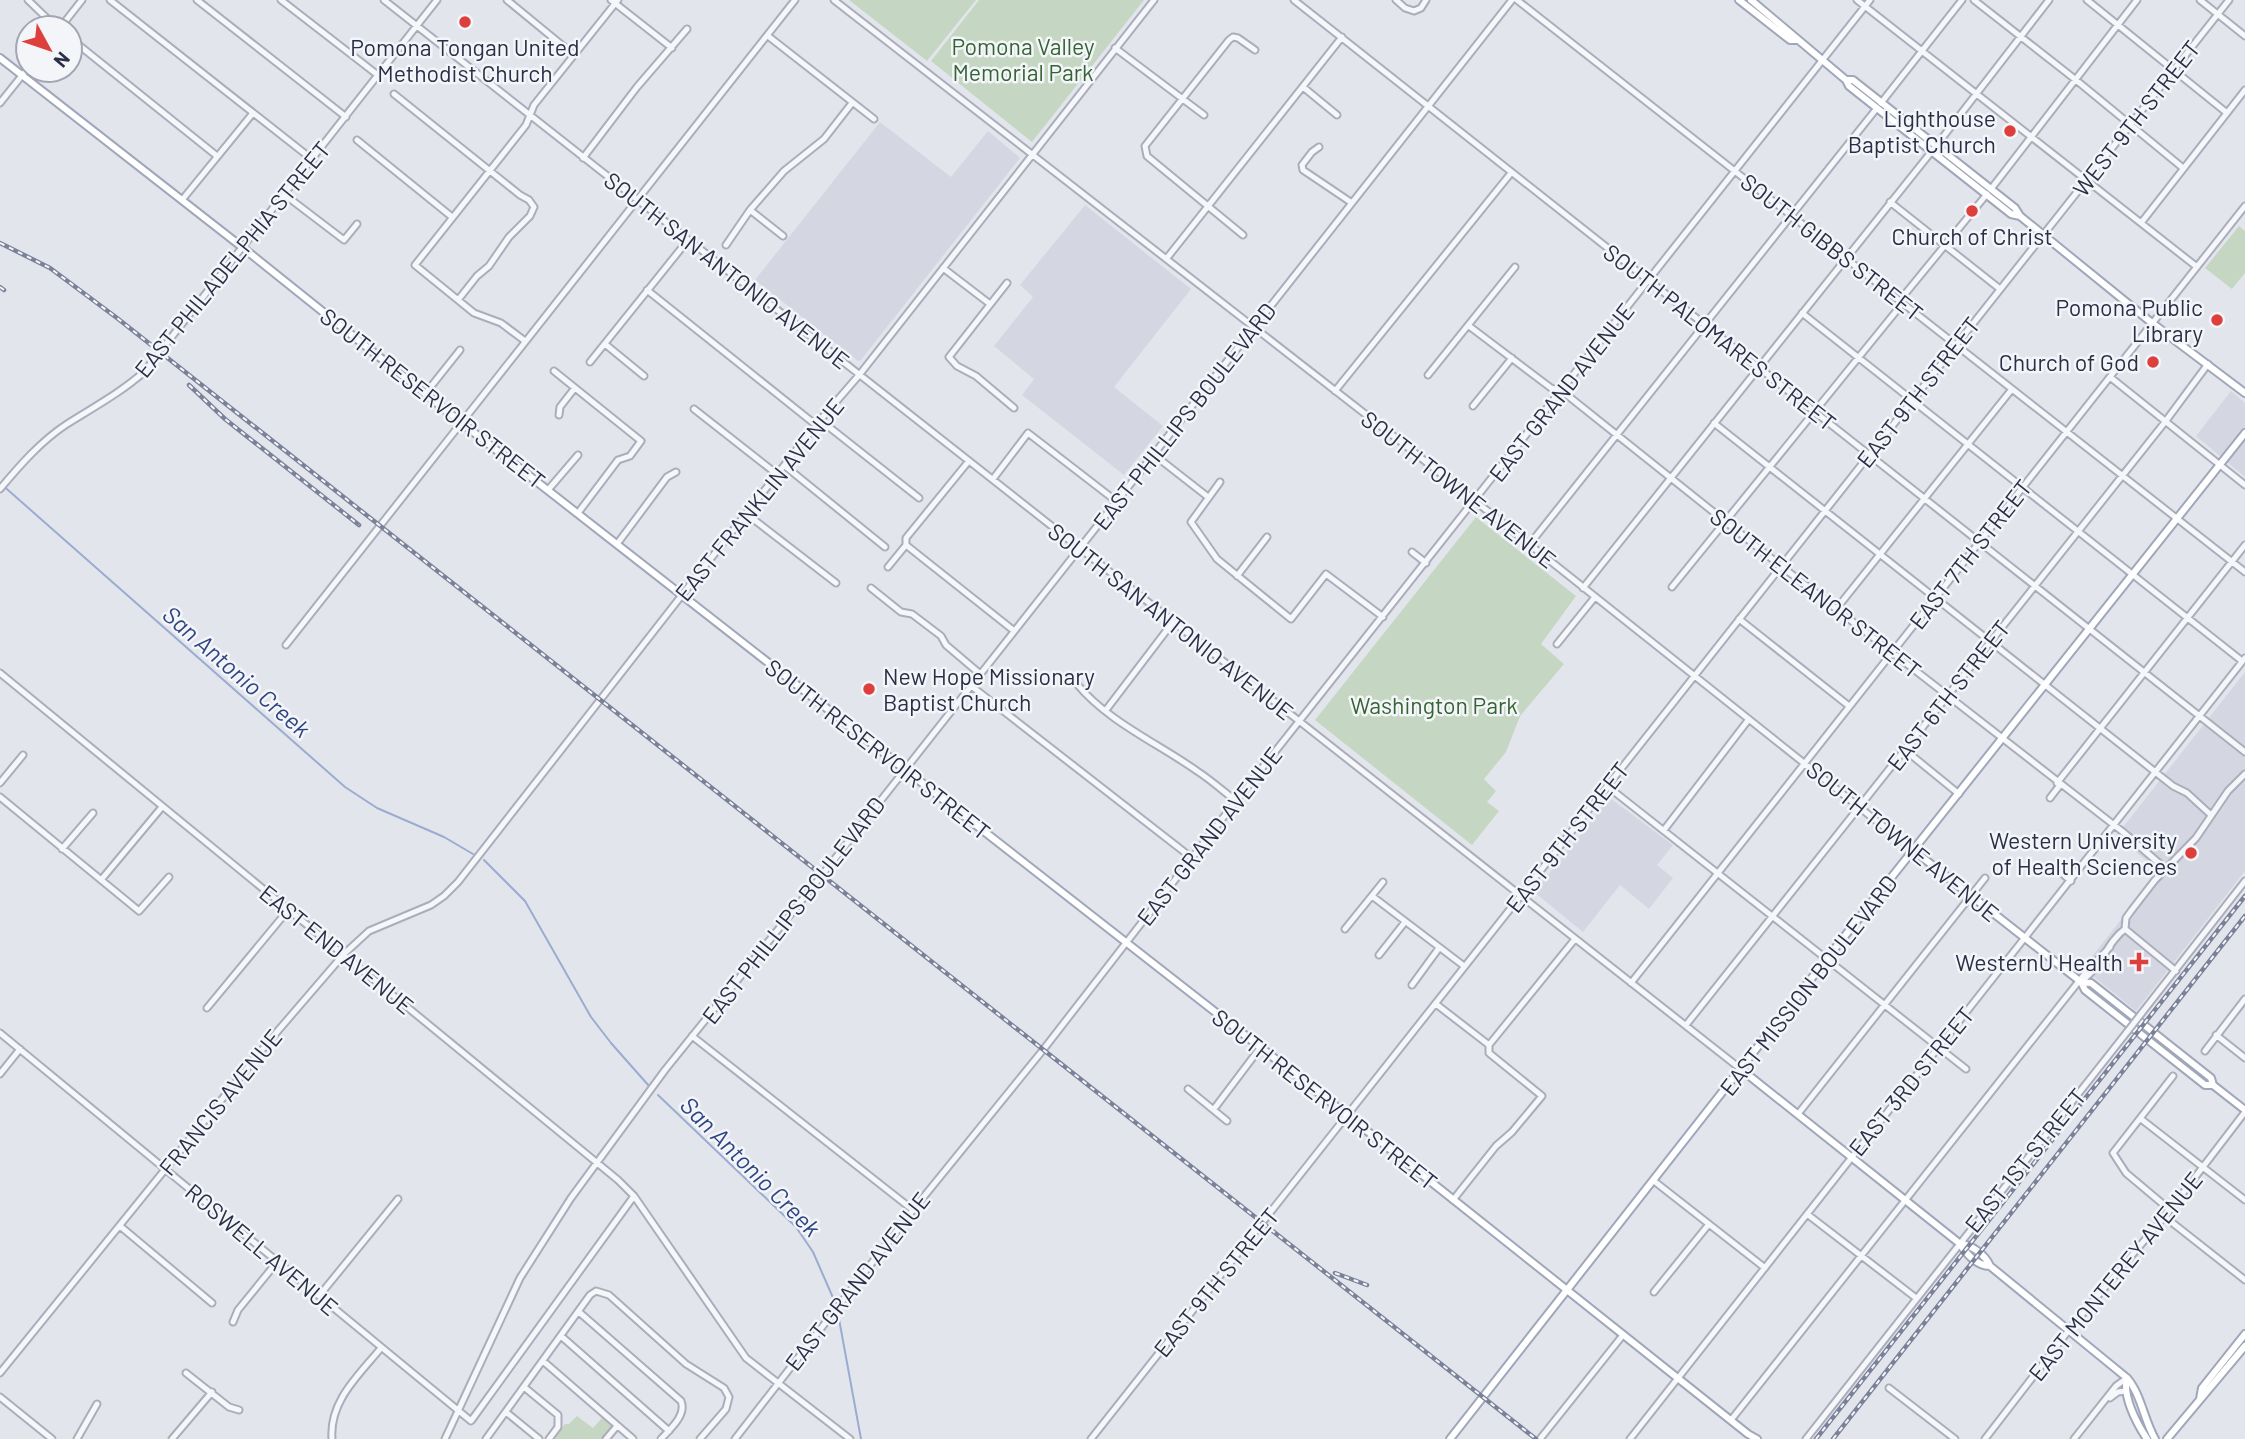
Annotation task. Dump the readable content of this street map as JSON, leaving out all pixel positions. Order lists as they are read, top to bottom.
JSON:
{
  "streets": {
    "main road": [
      "SOUTH SAN ANTONIO AVENUE",
      "SOUTH RESERVOIR STREET",
      "SOUTH TOWNE AVENUE",
      "EAST MISSION BOULEVARD"
    ],
    "street": [
      "WEST 9TH STREET",
      "SOUTH GIBBS STREET",
      "EAST PHILADELPHIA STREET",
      "SOUTH PALOMARES STREET",
      "EAST GRAND AVENUE",
      "EAST 9TH STREET",
      "EAST PHILLIPS BOULEVARD",
      "EAST FRANKLIN AVENUE",
      "EAST 7TH STREET",
      "SOUTH ELEANOR STREET",
      "EAST 6TH STREET",
      "EAST END AVENUE",
      "EAST 3RD STREET",
      "FRANCIS AVENUE",
      "EAST 1ST STREET",
      "ROSWELL AVENUE",
      "EAST MONTEREY AVENUE"
    ]
  },
  "crossings": [
    ["WEST 9TH STREET", "EAST 9TH STREET"],
    ["SOUTH GIBBS STREET", "EAST GRAND AVENUE"],
    ["SOUTH GIBBS STREET", "EAST 9TH STREET"],
    ["SOUTH GIBBS STREET", "EAST 7TH STREET"],
    ["SOUTH GIBBS STREET", "EAST 6TH STREET"],
    ["SOUTH GIBBS STREET", "EAST MISSION BOULEVARD"],
    ["EAST PHILADELPHIA STREET", "SOUTH SAN ANTONIO AVENUE"],
    ["EAST PHILADELPHIA STREET", "SOUTH RESERVOIR STREET"],
    ["SOUTH SAN ANTONIO AVENUE", "EAST GRAND AVENUE"],
    ["SOUTH SAN ANTONIO AVENUE", "EAST 9TH STREET"],
    ["SOUTH SAN ANTONIO AVENUE", "EAST PHILLIPS BOULEVARD"],
    ["SOUTH SAN ANTONIO AVENUE", "EAST FRANKLIN AVENUE"],
    ["SOUTH SAN ANTONIO AVENUE", "EAST 7TH STREET"],
    ["SOUTH SAN ANTONIO AVENUE", "EAST 6TH STREET"],
    ["SOUTH SAN ANTONIO AVENUE", "EAST MISSION BOULEVARD"],
    ["SOUTH SAN ANTONIO AVENUE", "EAST 3RD STREET"],
    ["SOUTH SAN ANTONIO AVENUE", "EAST 1ST STREET"],
    ["SOUTH SAN ANTONIO AVENUE", "EAST MONTEREY AVENUE"],
    ["SOUTH PALOMARES STREET", "EAST GRAND AVENUE"],
    ["SOUTH PALOMARES STREET", "EAST 9TH STREET"],
    ["SOUTH PALOMARES STREET", "EAST PHILLIPS BOULEVARD"],
    ["SOUTH PALOMARES STREET", "EAST 7TH STREET"],
    ["SOUTH PALOMARES STREET", "EAST 6TH STREET"],
    ["SOUTH PALOMARES STREET", "EAST MISSION BOULEVARD"],
    ["SOUTH PALOMARES STREET", "EAST 3RD STREET"],
    ["EAST GRAND AVENUE", "SOUTH RESERVOIR STREET"],
    ["EAST GRAND AVENUE", "SOUTH TOWNE AVENUE"],
    ["EAST GRAND AVENUE", "SOUTH ELEANOR STREET"],
    ["EAST GRAND AVENUE", "EAST END AVENUE"],
    ["EAST 9TH STREET", "SOUTH RESERVOIR STREET"],
    ["EAST 9TH STREET", "SOUTH TOWNE AVENUE"],
    ["EAST 9TH STREET", "SOUTH ELEANOR STREET"],
    ["SOUTH RESERVOIR STREET", "EAST PHILLIPS BOULEVARD"],
    ["SOUTH RESERVOIR STREET", "EAST FRANKLIN AVENUE"],
    ["SOUTH RESERVOIR STREET", "EAST MISSION BOULEVARD"],
    ["SOUTH RESERVOIR STREET", "EAST 3RD STREET"],
    ["EAST PHILLIPS BOULEVARD", "SOUTH TOWNE AVENUE"],
    ["EAST PHILLIPS BOULEVARD", "EAST END AVENUE"],
    ["EAST PHILLIPS BOULEVARD", "ROSWELL AVENUE"],
    ["SOUTH TOWNE AVENUE", "EAST FRANKLIN AVENUE"],
    ["SOUTH TOWNE AVENUE", "EAST 7TH STREET"],
    ["SOUTH TOWNE AVENUE", "EAST 6TH STREET"],
    ["SOUTH TOWNE AVENUE", "EAST MISSION BOULEVARD"],
    ["SOUTH TOWNE AVENUE", "EAST 3RD STREET"],
    ["EAST FRANKLIN AVENUE", "FRANCIS AVENUE"],
    ["EAST 7TH STREET", "SOUTH ELEANOR STREET"],
    ["SOUTH ELEANOR STREET", "EAST 6TH STREET"],
    ["SOUTH ELEANOR STREET", "EAST MISSION BOULEVARD"],
    ["SOUTH ELEANOR STREET", "EAST 3RD STREET"],
    ["EAST END AVENUE", "FRANCIS AVENUE"],
    ["FRANCIS AVENUE", "ROSWELL AVENUE"]
  ],
  "water": ["San Antonio Creek"],
  "parks": ["Pomona Valley Memorial Park", "Washington Park"],
  "places": {
    "other": [
      "Pomona Tongan United Methodist Church",
      "Lighthouse Baptist Church",
      "Church of Christ",
      "Pomona Public Library",
      "Church of God",
      "New Hope Missionary Baptist Church",
      "Western University of Health Sciences"
    ],
    "health": ["WesternU Health"]
  },
  "north": "bottom right"
}
